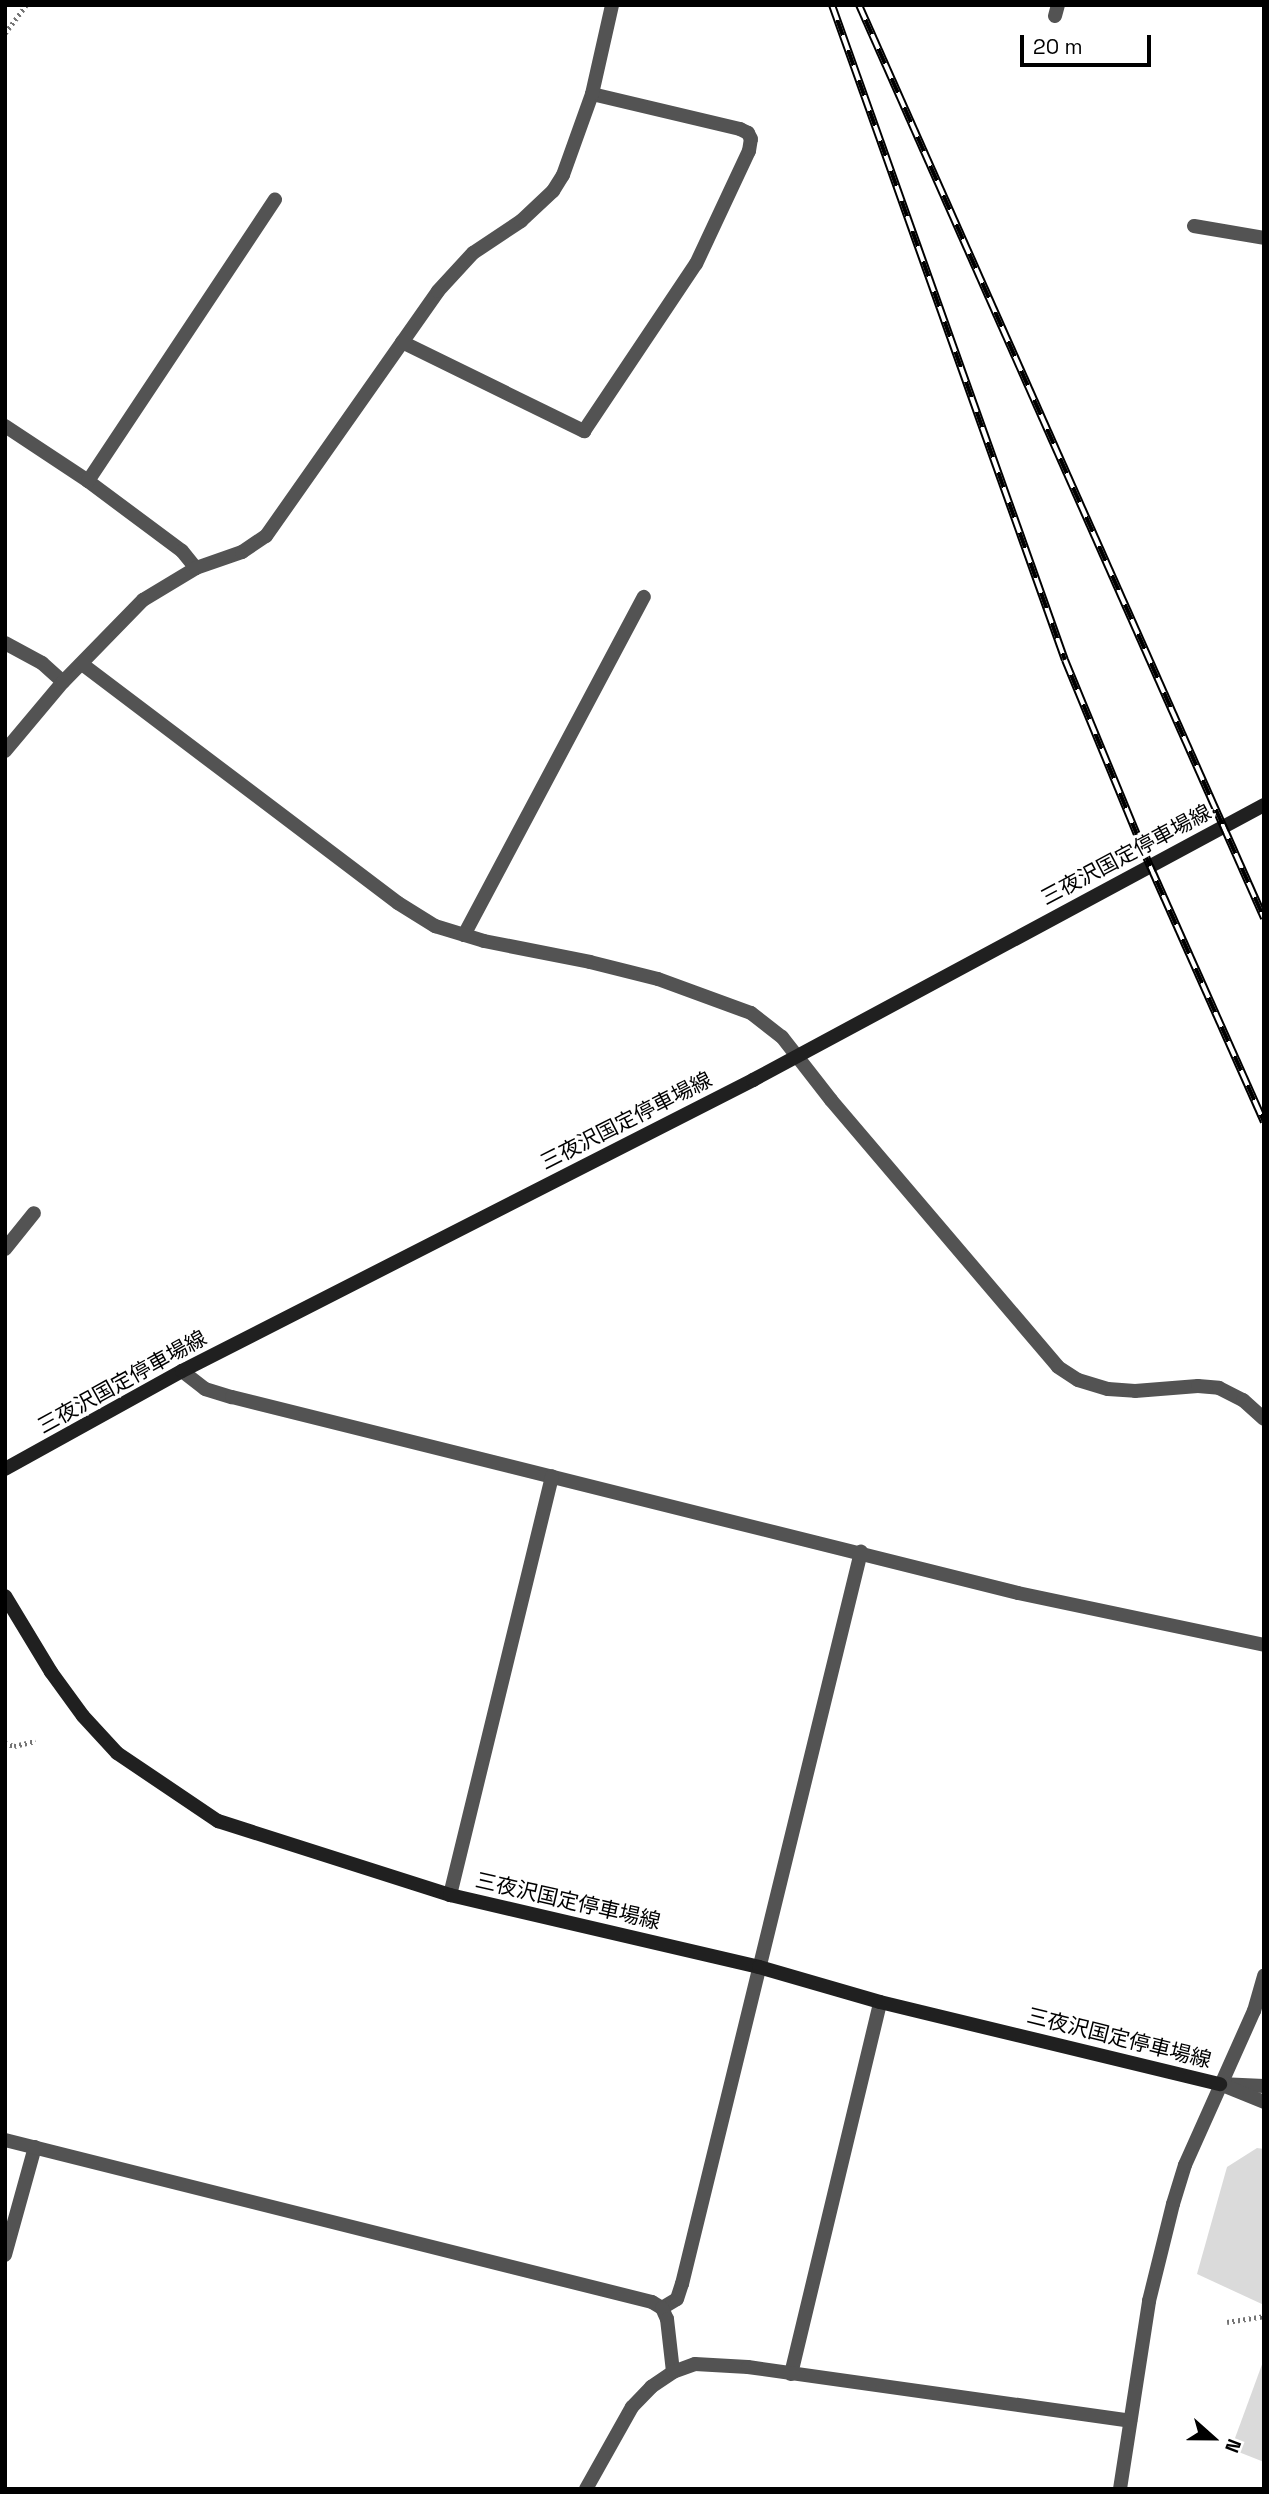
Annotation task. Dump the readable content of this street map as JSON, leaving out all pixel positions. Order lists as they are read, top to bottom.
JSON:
{
  "streets": {
    "main road": ["三夜沢国定停車場線"]
  },
  "scale_bar": "20 m",
  "north": "right"
}
